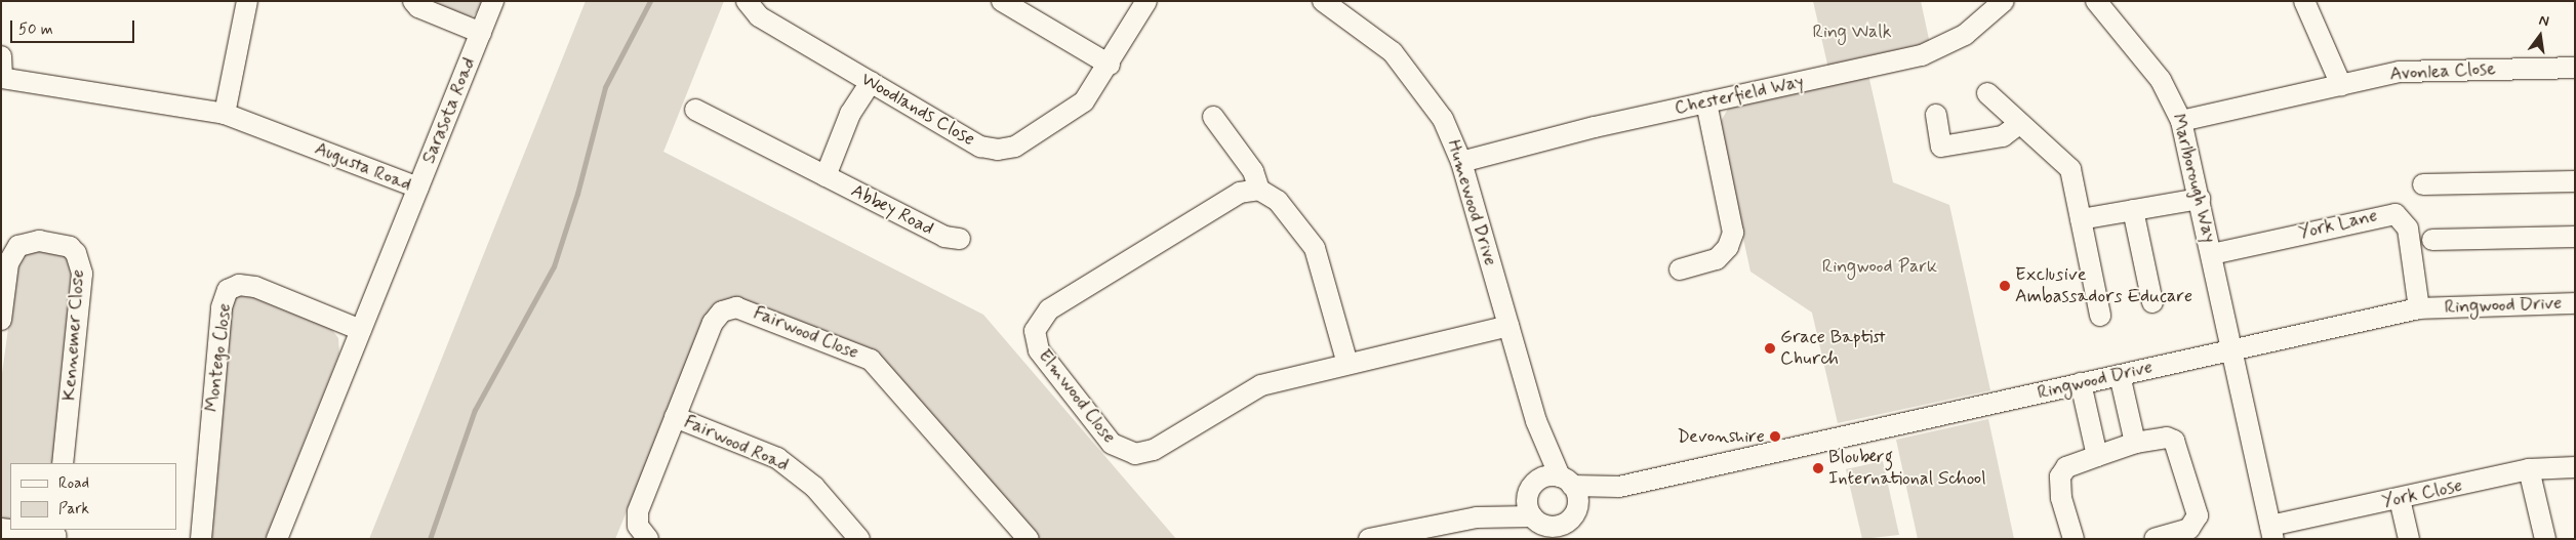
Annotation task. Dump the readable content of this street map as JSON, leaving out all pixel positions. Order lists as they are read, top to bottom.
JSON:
{
  "streets": {
    "street": [
      "Avonlea Close",
      "Chesterfield Way",
      "Woodlands Close",
      "Sarasota Road",
      "Augusta Road",
      "Marlborough Way",
      "Humewood Drive",
      "Abbey Road",
      "York Lane",
      "Ringwood Drive",
      "Fairwood Close",
      "Kennemer Close",
      "Montego Close",
      "Elmwood Close",
      "Fairwood Road",
      "York Close"
    ]
  },
  "crossings": [
    ["Avonlea Close", "Marlborough Way"],
    ["Chesterfield Way", "Humewood Drive"],
    ["Sarasota Road", "Augusta Road"],
    ["Augusta Road", "Montego Close"],
    ["Marlborough Way", "York Lane"],
    ["Marlborough Way", "Ringwood Drive"],
    ["Marlborough Way", "York Close"],
    ["Humewood Drive", "Ringwood Drive"],
    ["Humewood Drive", "Elmwood Close"],
    ["York Lane", "Ringwood Drive"],
    ["Ringwood Drive", "York Close"],
    ["Fairwood Close", "Fairwood Road"]
  ],
  "parks": ["Ring Walk", "Ringwood Park"],
  "places": [
    "Exclusive Ambassadors Educare",
    "Grace Baptist Church",
    "Devonshire",
    "Blouberg International School"
  ],
  "legend": ["Road", "Park"],
  "scale_bar": "50 m",
  "north": "top"
}
